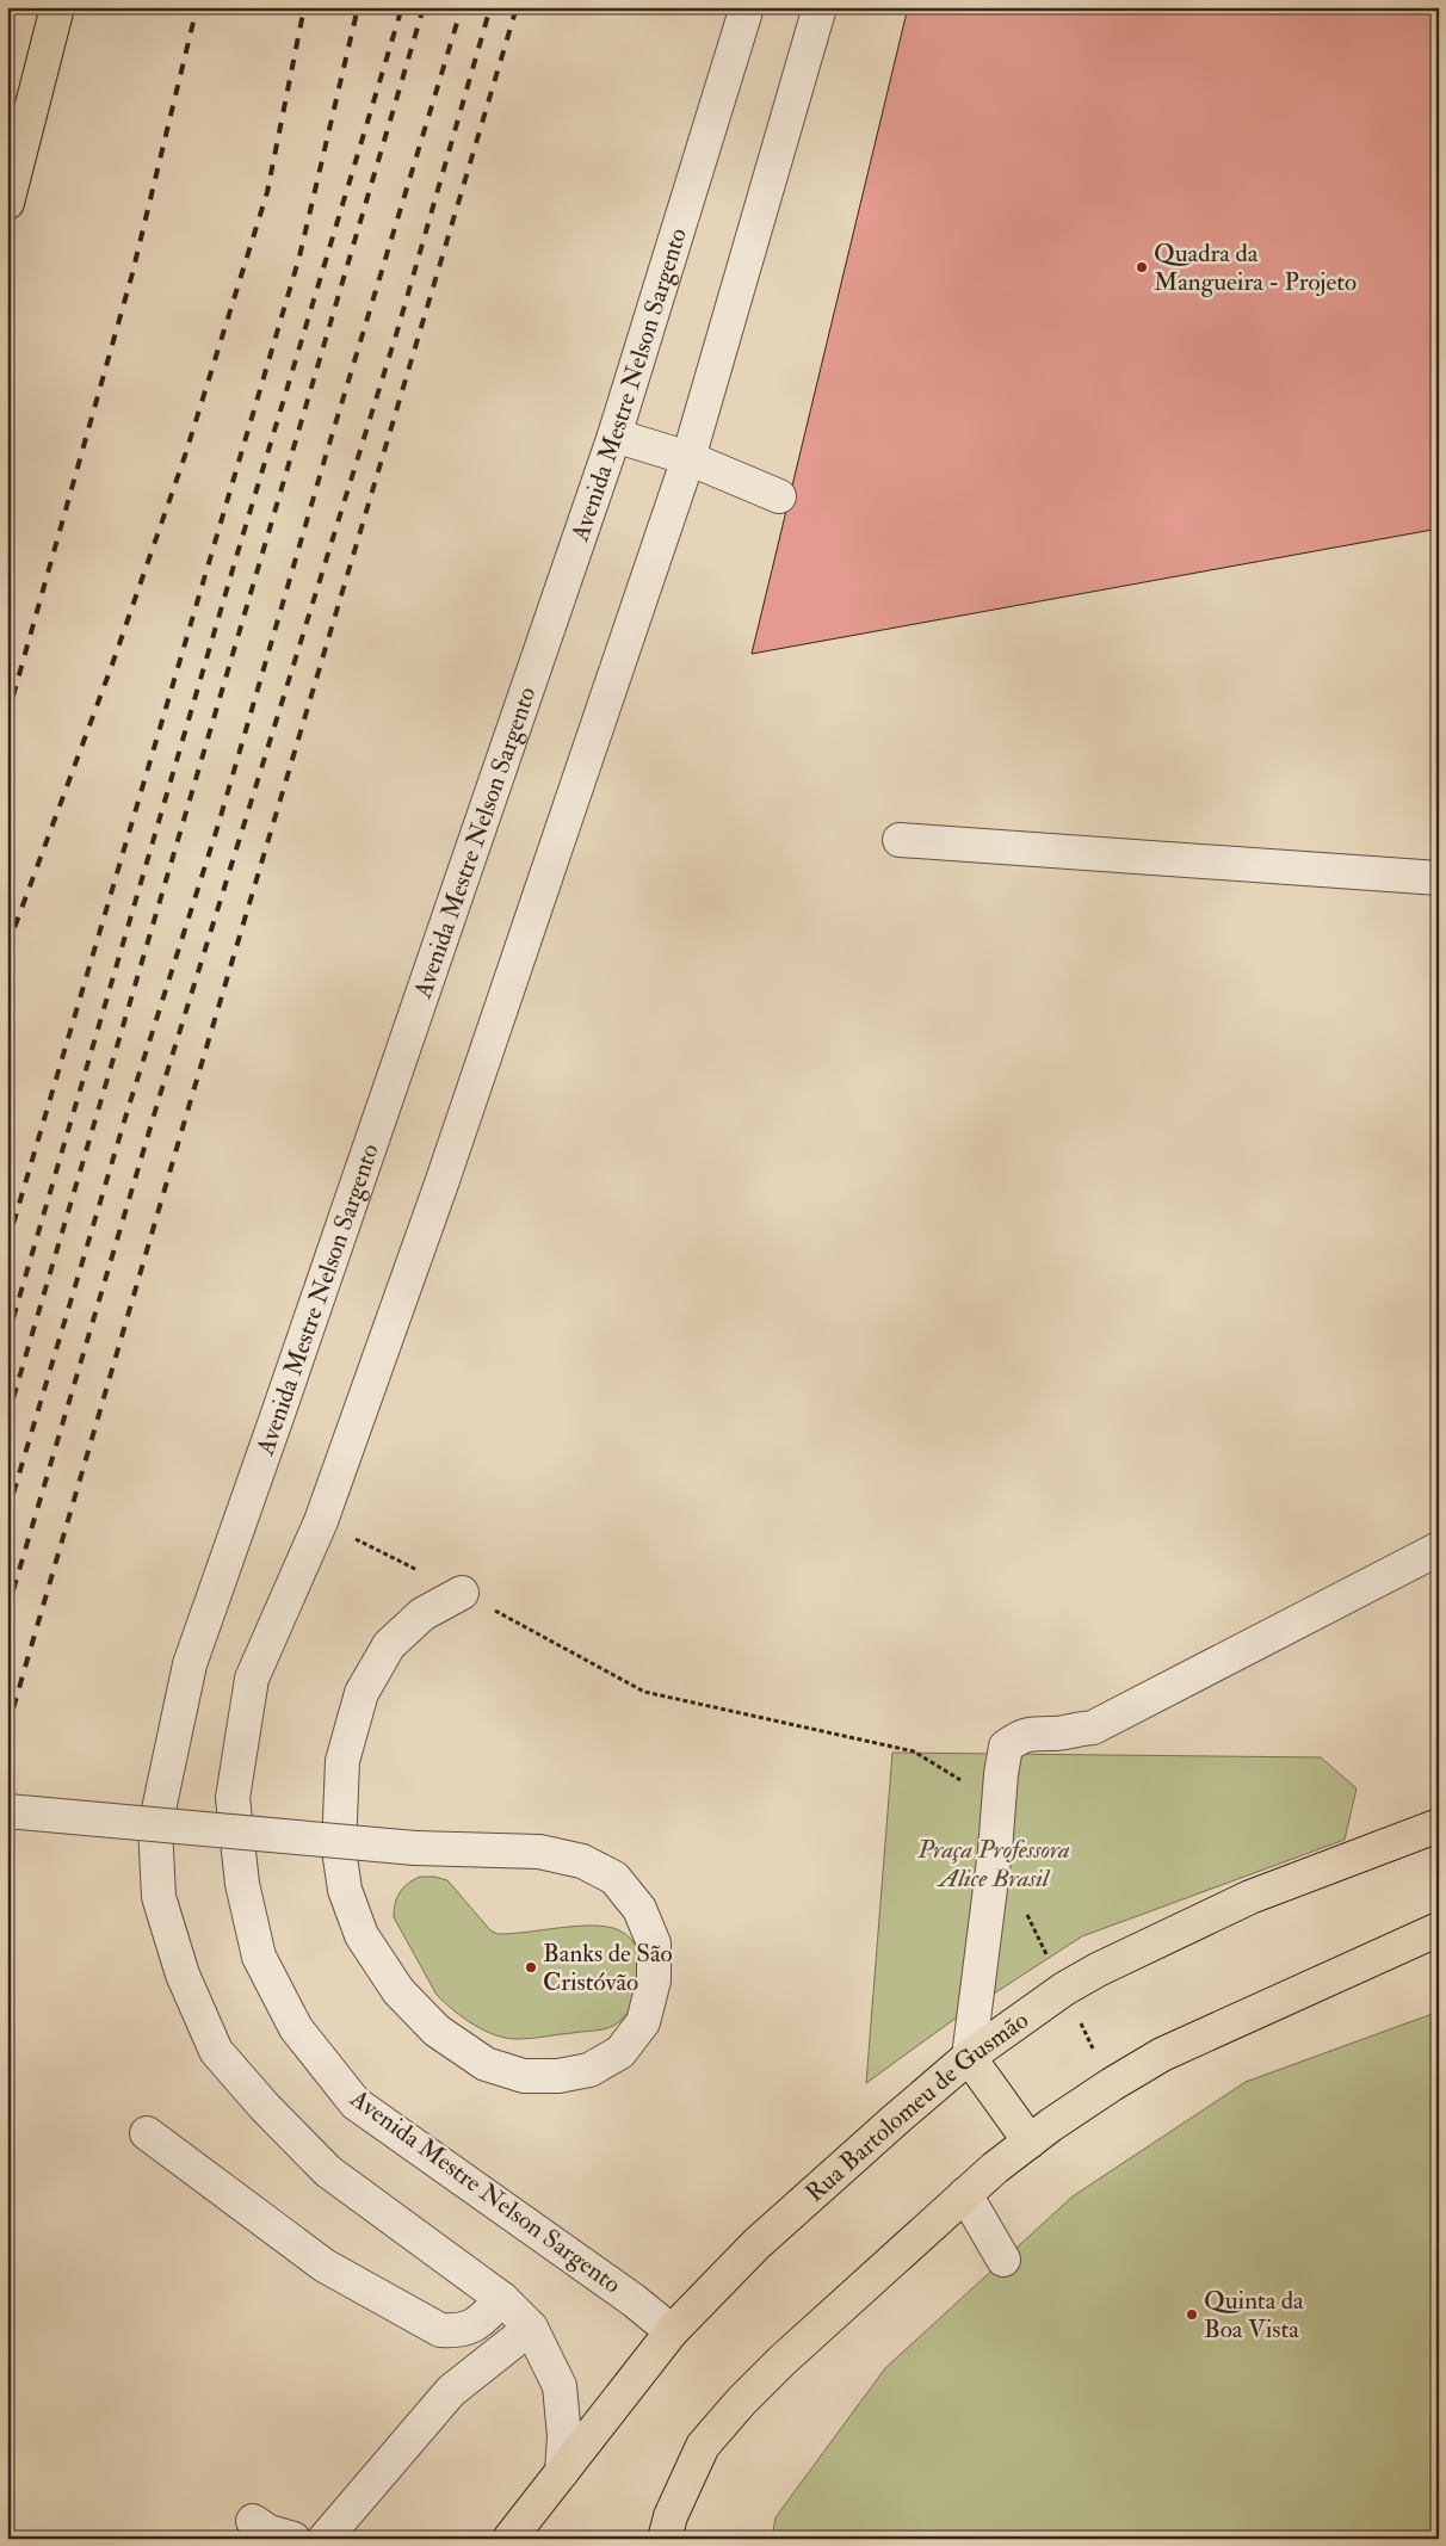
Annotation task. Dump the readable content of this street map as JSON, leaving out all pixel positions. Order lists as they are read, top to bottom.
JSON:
{
  "streets": {
    "main road": ["Rua Bartolomeu de Gusmão"],
    "street": ["Avenida Mestre Nelson Sargento"]
  },
  "crossings": [
    ["Avenida Mestre Nelson Sargento", "Rua Bartolomeu de Gusmão"]
  ],
  "parks": ["Praça Professora Alice Brasil"],
  "places": ["Quadra da Mangueira - Projeto", "Banks de São Cristóvão", "Quinta da Boa Vista"]
}
